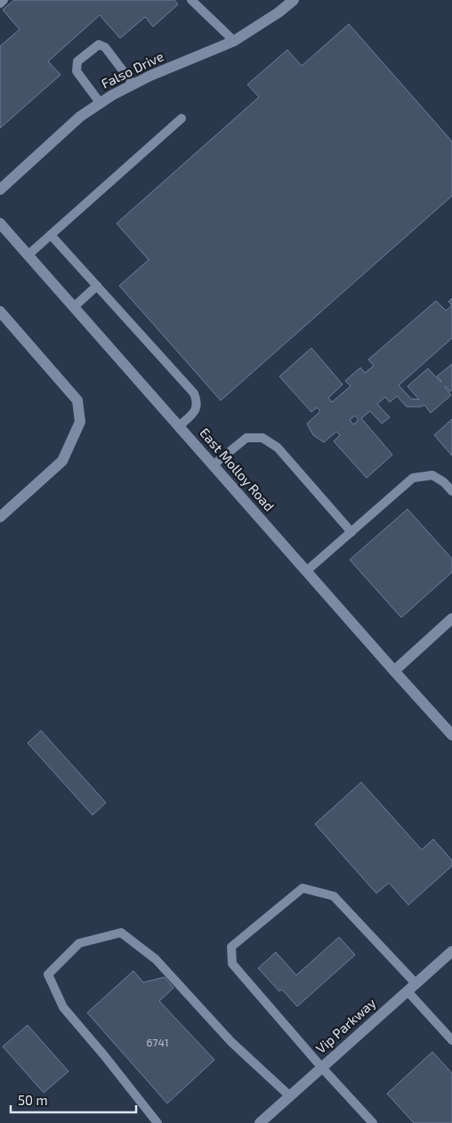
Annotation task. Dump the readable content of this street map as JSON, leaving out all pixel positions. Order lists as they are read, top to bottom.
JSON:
{
  "streets": {
    "street": ["Falso Drive", "East Molloy Road", "Vip Parkway"]
  },
  "house_numbers": ["6741"],
  "scale_bar": "50 m"
}
